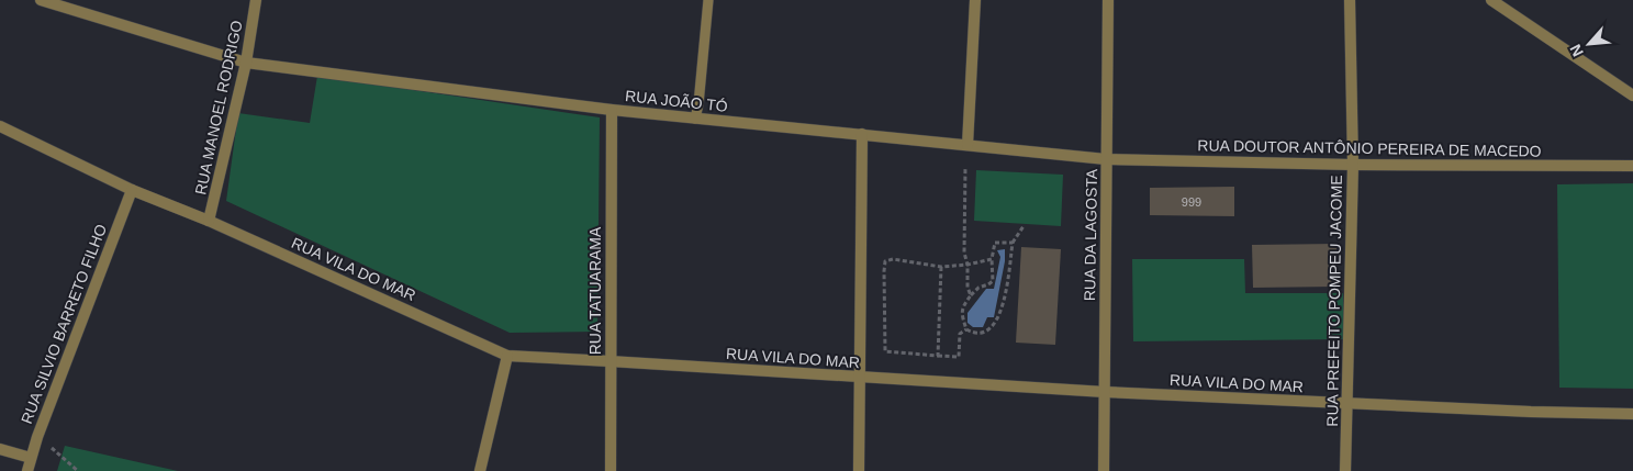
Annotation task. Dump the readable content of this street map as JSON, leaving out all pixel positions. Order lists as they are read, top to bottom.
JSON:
{
  "streets": {
    "street": [
      "RUA JOÃO TÓ",
      "RUA MANOEL RODRIGO",
      "RUA DOUTOR ANTÔNIO PEREIRA DE MACEDO",
      "RUA DA LAGOSTA",
      "RUA VILA DO MAR",
      "RUA TATUARAMA",
      "RUA PREFEITO POMPEU JACOME",
      "RUA SILVIO BARRETO FILHO"
    ]
  },
  "crossings": [
    ["RUA JOÃO TÓ", "RUA MANOEL RODRIGO"],
    ["RUA JOÃO TÓ", "RUA DOUTOR ANTÔNIO PEREIRA DE MACEDO"],
    ["RUA JOÃO TÓ", "RUA DA LAGOSTA"],
    ["RUA JOÃO TÓ", "RUA TATUARAMA"],
    ["RUA MANOEL RODRIGO", "RUA VILA DO MAR"],
    ["RUA DOUTOR ANTÔNIO PEREIRA DE MACEDO", "RUA DA LAGOSTA"],
    ["RUA DOUTOR ANTÔNIO PEREIRA DE MACEDO", "RUA PREFEITO POMPEU JACOME"],
    ["RUA DA LAGOSTA", "RUA VILA DO MAR"],
    ["RUA VILA DO MAR", "RUA TATUARAMA"],
    ["RUA VILA DO MAR", "RUA PREFEITO POMPEU JACOME"],
    ["RUA VILA DO MAR", "RUA SILVIO BARRETO FILHO"]
  ],
  "house_numbers": ["999"],
  "north": "bottom left"
}
